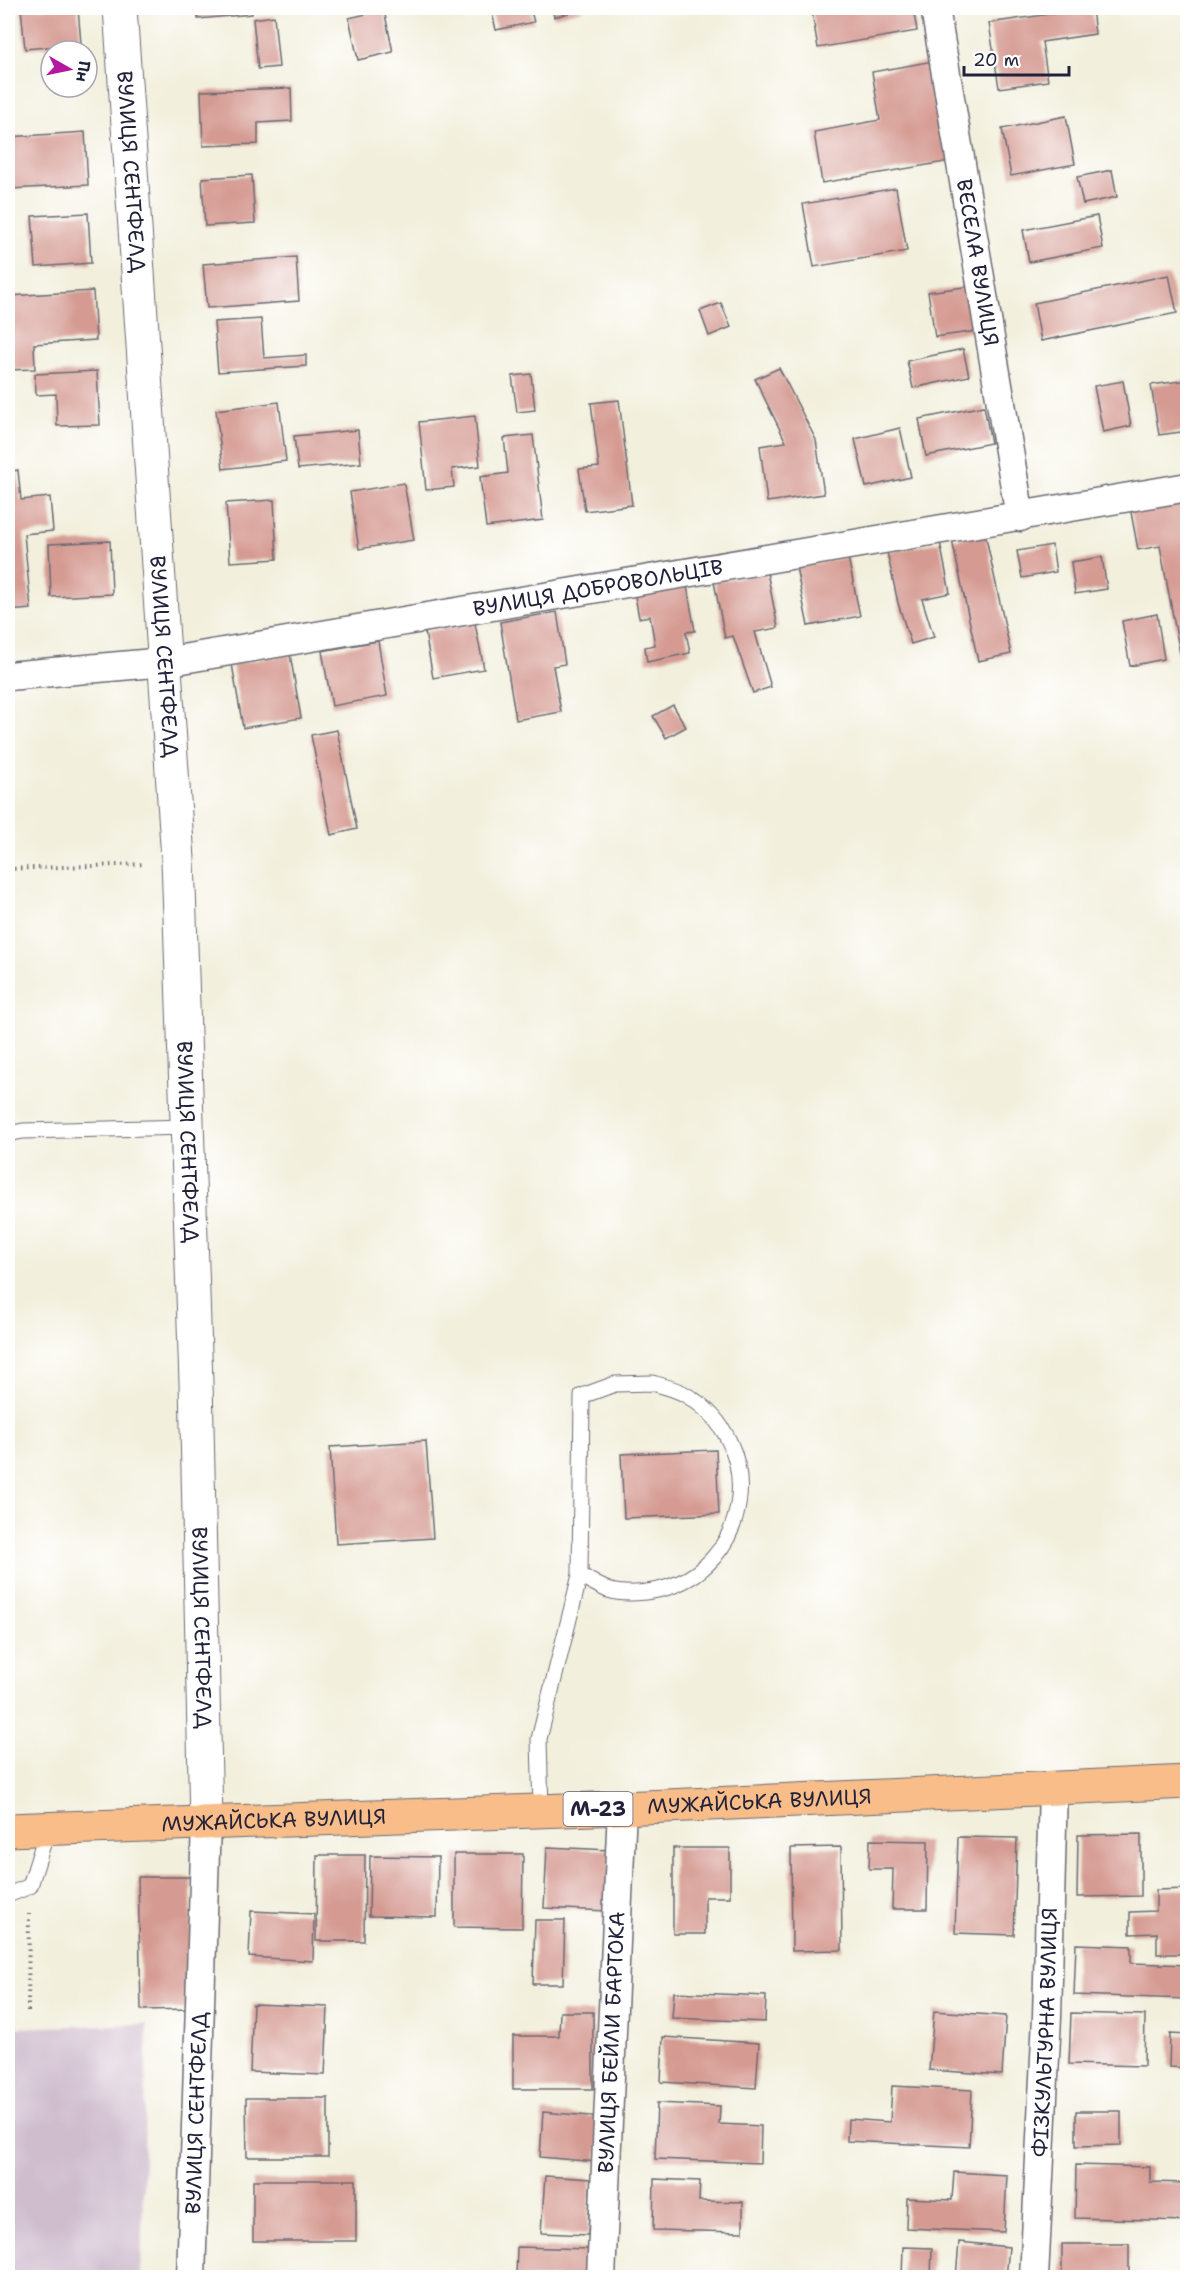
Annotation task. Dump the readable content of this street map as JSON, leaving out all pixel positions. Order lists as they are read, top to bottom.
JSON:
{
  "streets": {
    "highway": ["МУЖАЙСЬКА ВУЛИЦЯ", "М-23"],
    "street": [
      "ВУЛИЦЯ СЕНТФЕЛД",
      "ВЕСЕЛА ВУЛИЦЯ",
      "ВУЛИЦЯ ДОБРОВОЛЬЦІВ",
      "ФІЗКУЛЬТУРНА ВУЛИЦЯ",
      "ВУЛИЦЯ БЕЙЛИ БАРТОКА"
    ]
  },
  "crossings": [
    ["ВУЛИЦЯ СЕНТФЕЛД", "ВУЛИЦЯ ДОБРОВОЛЬЦІВ"],
    ["ВУЛИЦЯ СЕНТФЕЛД", "МУЖАЙСЬКА ВУЛИЦЯ"],
    ["ВЕСЕЛА ВУЛИЦЯ", "ВУЛИЦЯ ДОБРОВОЛЬЦІВ"],
    ["МУЖАЙСЬКА ВУЛИЦЯ", "ФІЗКУЛЬТУРНА ВУЛИЦЯ"],
    ["МУЖАЙСЬКА ВУЛИЦЯ", "ВУЛИЦЯ БЕЙЛИ БАРТОКА"]
  ],
  "scale_bar": "20 m",
  "north": "right"
}
